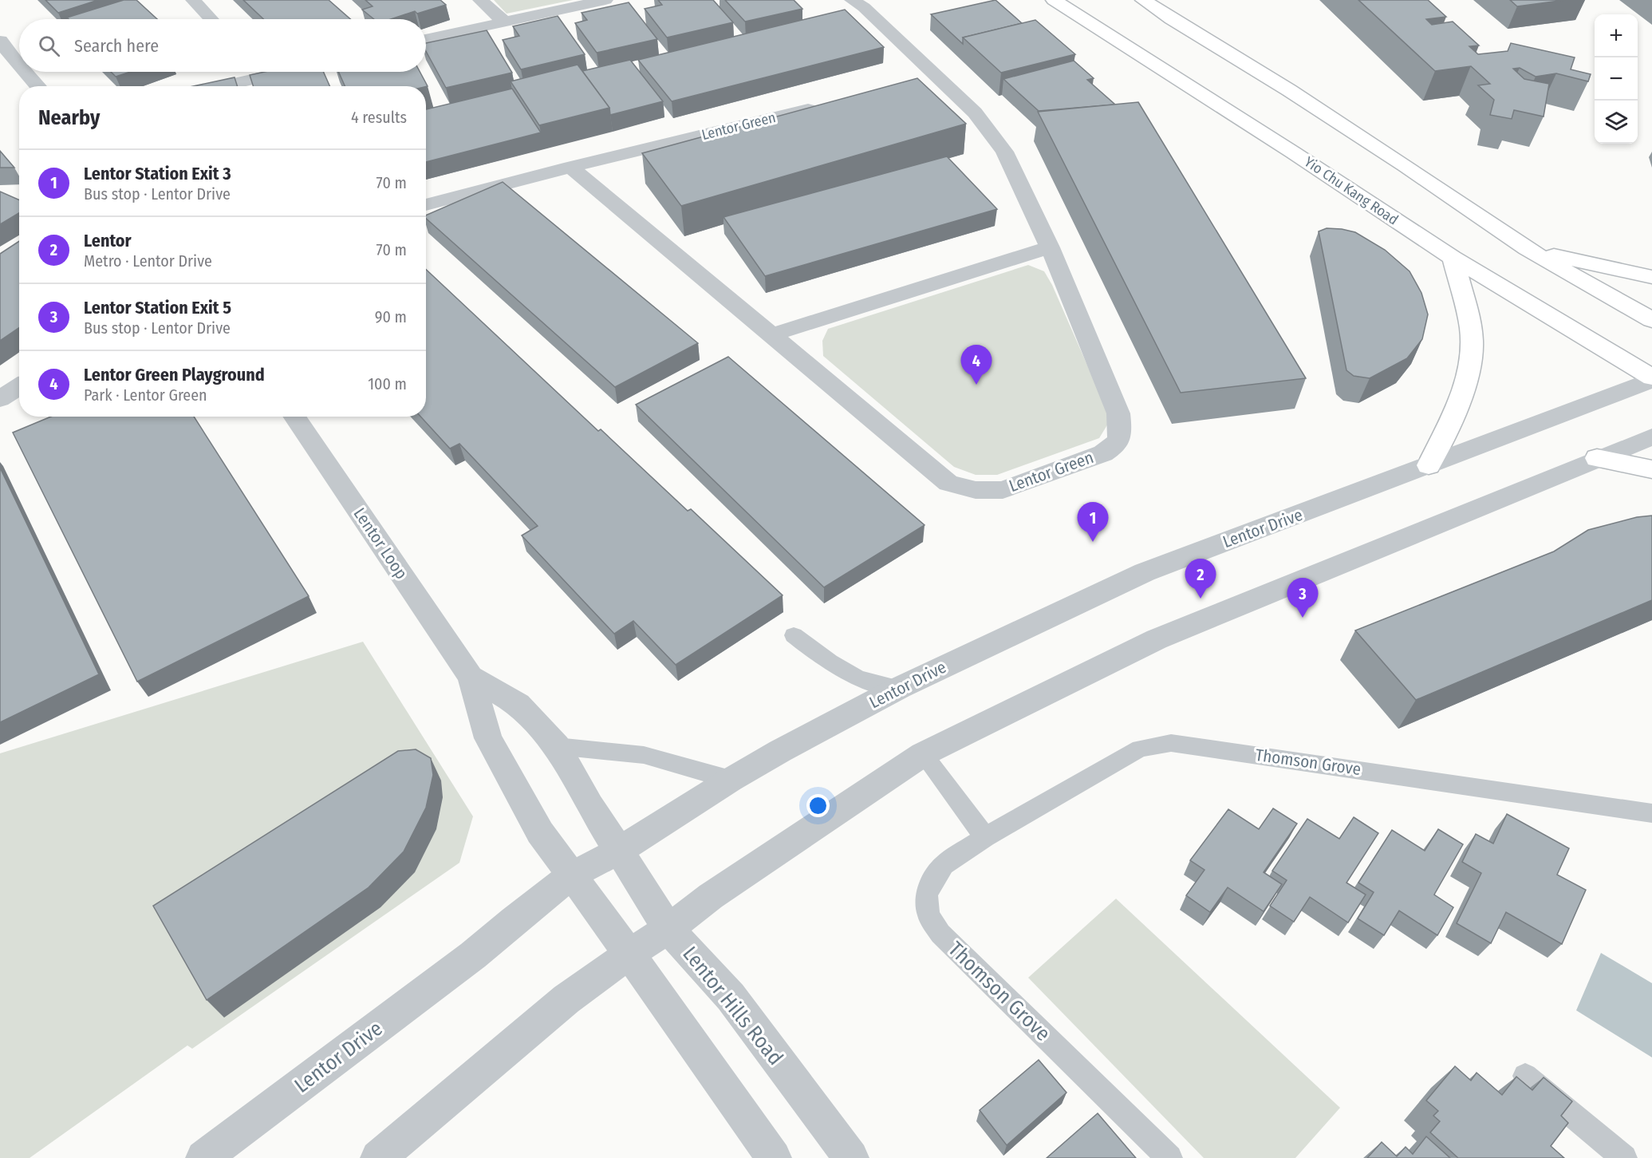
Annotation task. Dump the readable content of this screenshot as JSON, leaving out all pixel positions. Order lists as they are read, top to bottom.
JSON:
{
  "streets": {
    "main road": ["Yio Chu Kang Road"],
    "street": [
      "Lentor Green",
      "Lentor Drive",
      "Lentor Loop",
      "Lentor Hills Road"
    ],
    "lane": ["Thomson Grove"]
  },
  "crossings": [
    ["Yio Chu Kang Road", "Lentor Drive"],
    ["Lentor Drive", "Lentor Loop"],
    ["Lentor Loop", "Lentor Hills Road"]
  ],
  "page": {
    "map_buttons": ["+", "−"],
    "search": "Search here",
    "heading": ["Nearby", "4 results"],
    "list": [
      {
        "mark": "1",
        "name": "Lentor Station Exit 3",
        "note": "Bus stop · Lentor Drive",
        "value": "70 m"
      },
      {
        "mark": "2",
        "name": "Lentor",
        "note": "Metro · Lentor Drive",
        "value": "70 m"
      },
      {
        "mark": "3",
        "name": "Lentor Station Exit 5",
        "note": "Bus stop · Lentor Drive",
        "value": "90 m"
      },
      {
        "mark": "4",
        "name": "Lentor Green Playground",
        "note": "Park · Lentor Green",
        "value": "100 m"
      }
    ],
    "pins": [
      "4",
      "1",
      "2",
      "3"
    ]
  }
}
